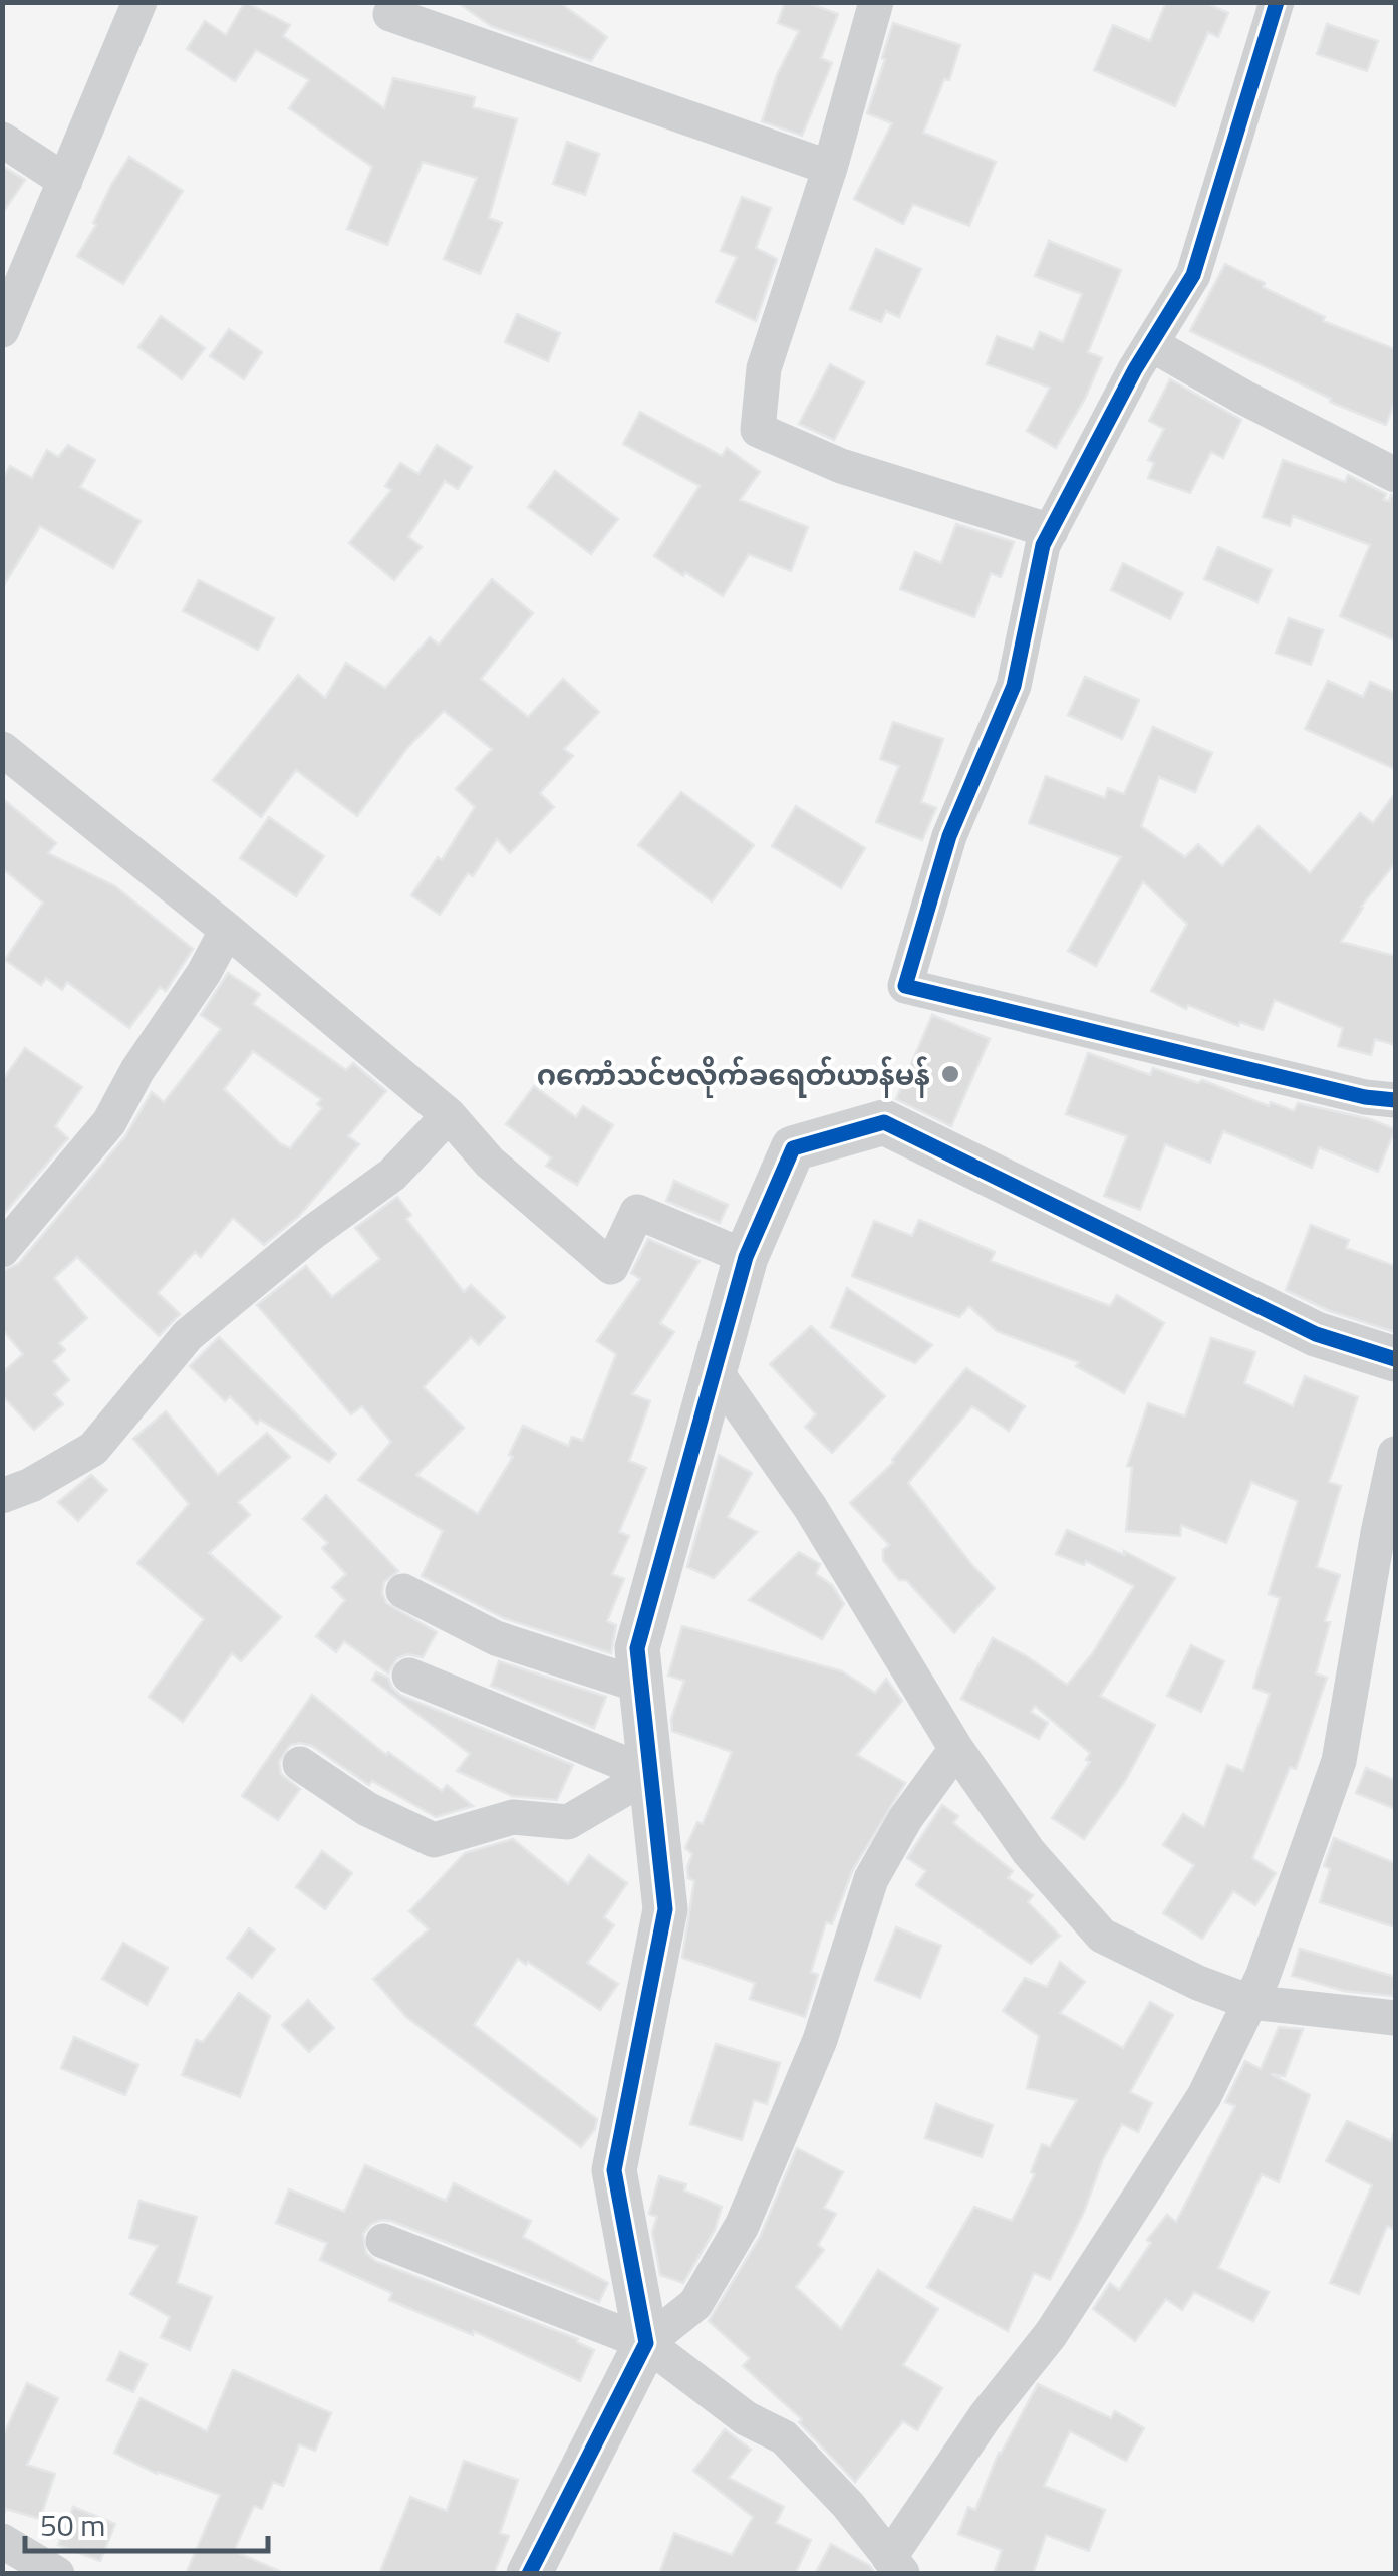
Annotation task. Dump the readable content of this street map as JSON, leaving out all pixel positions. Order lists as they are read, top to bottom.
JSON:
{
  "places": ["ဂကောံသင်ဗလိုက်ခရေတ်ယာန်မန်"],
  "scale_bar": "50 m"
}
